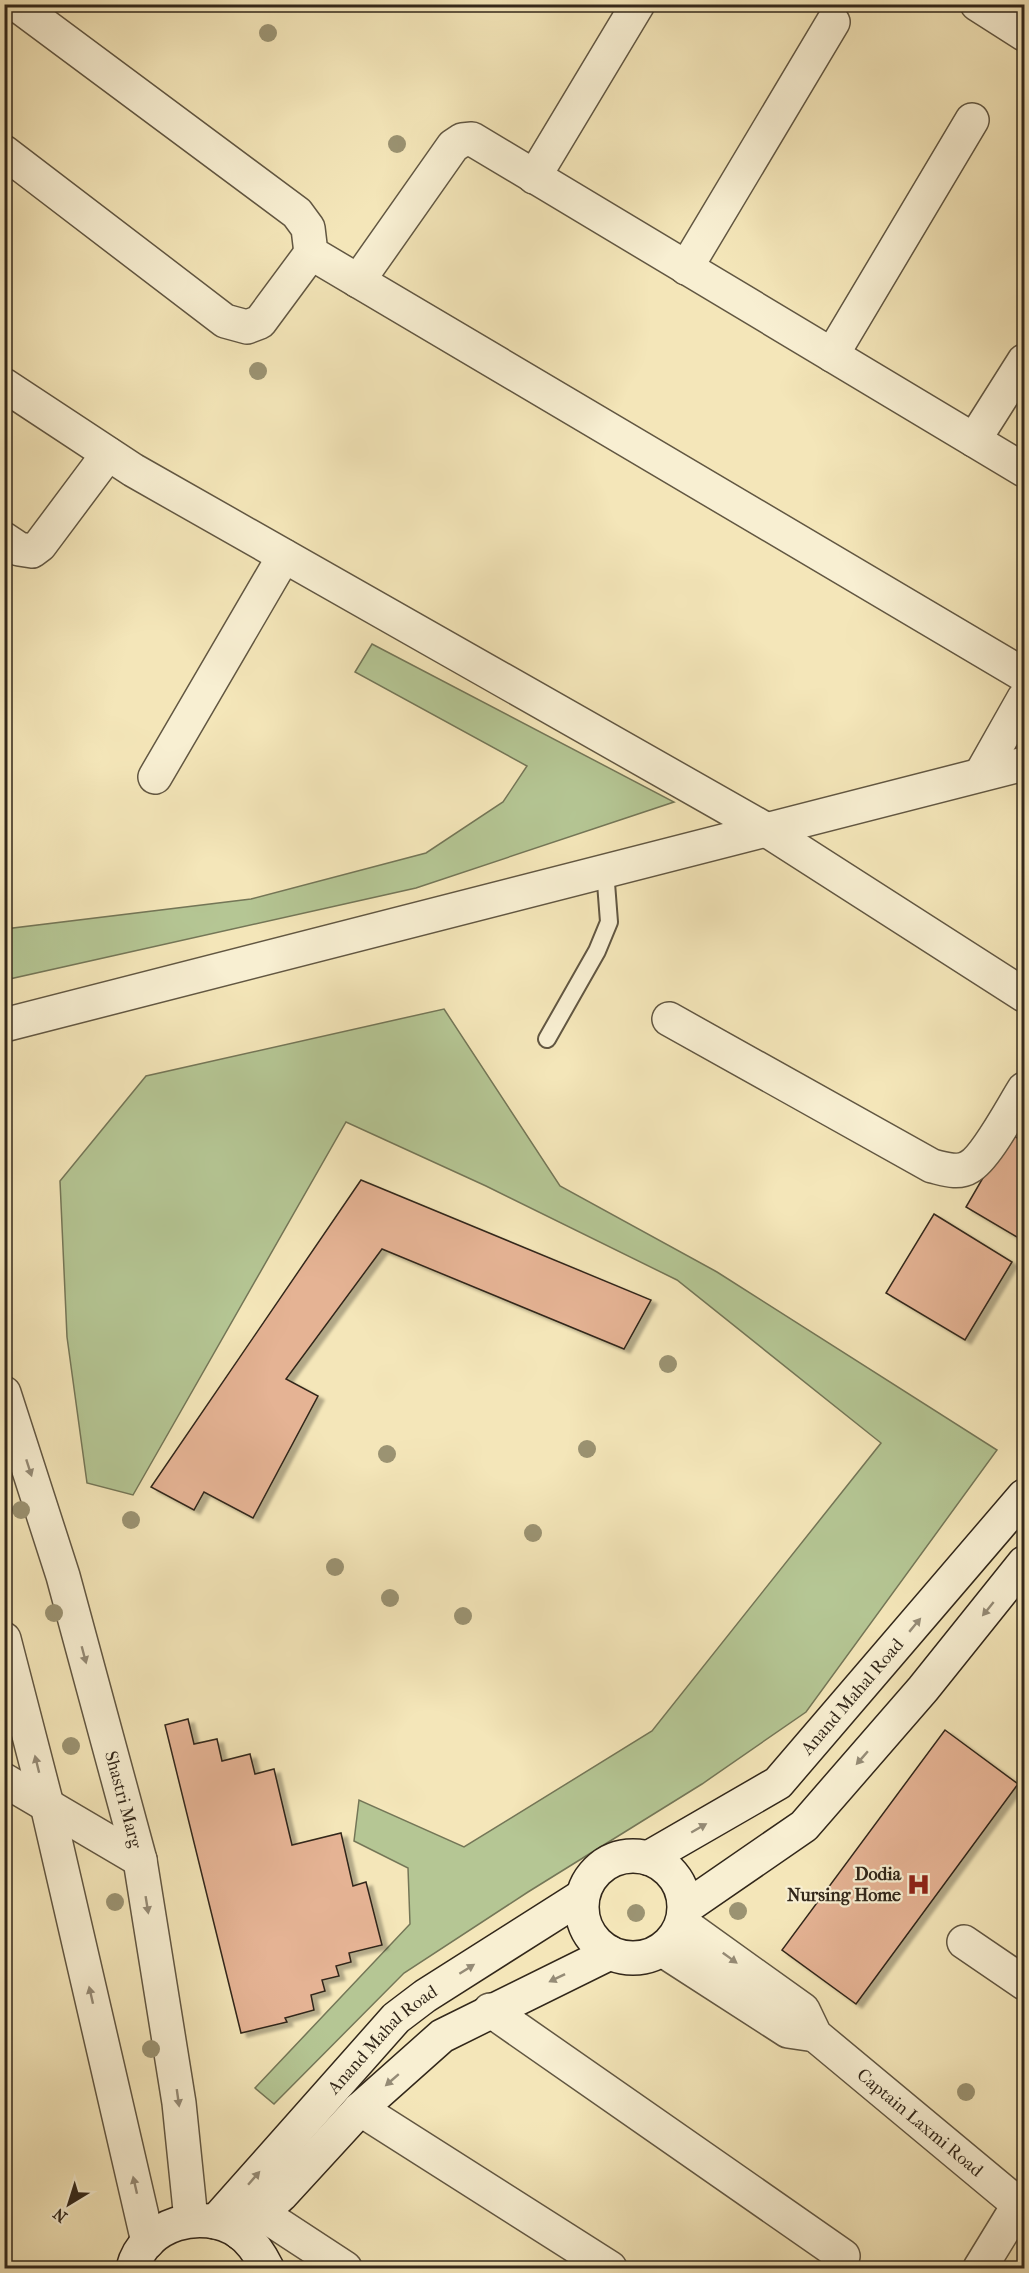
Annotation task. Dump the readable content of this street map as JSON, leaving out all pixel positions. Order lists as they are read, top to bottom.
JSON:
{
  "streets": {
    "street": ["Anand Mahal Road", "Shastri Marg", "Captain Laxmi Road"]
  },
  "crossings": [
    ["Anand Mahal Road", "Shastri Marg"],
    ["Anand Mahal Road", "Captain Laxmi Road"]
  ],
  "places": {
    "hospital": ["Dodia Nursing Home"]
  },
  "north": "bottom left"
}
